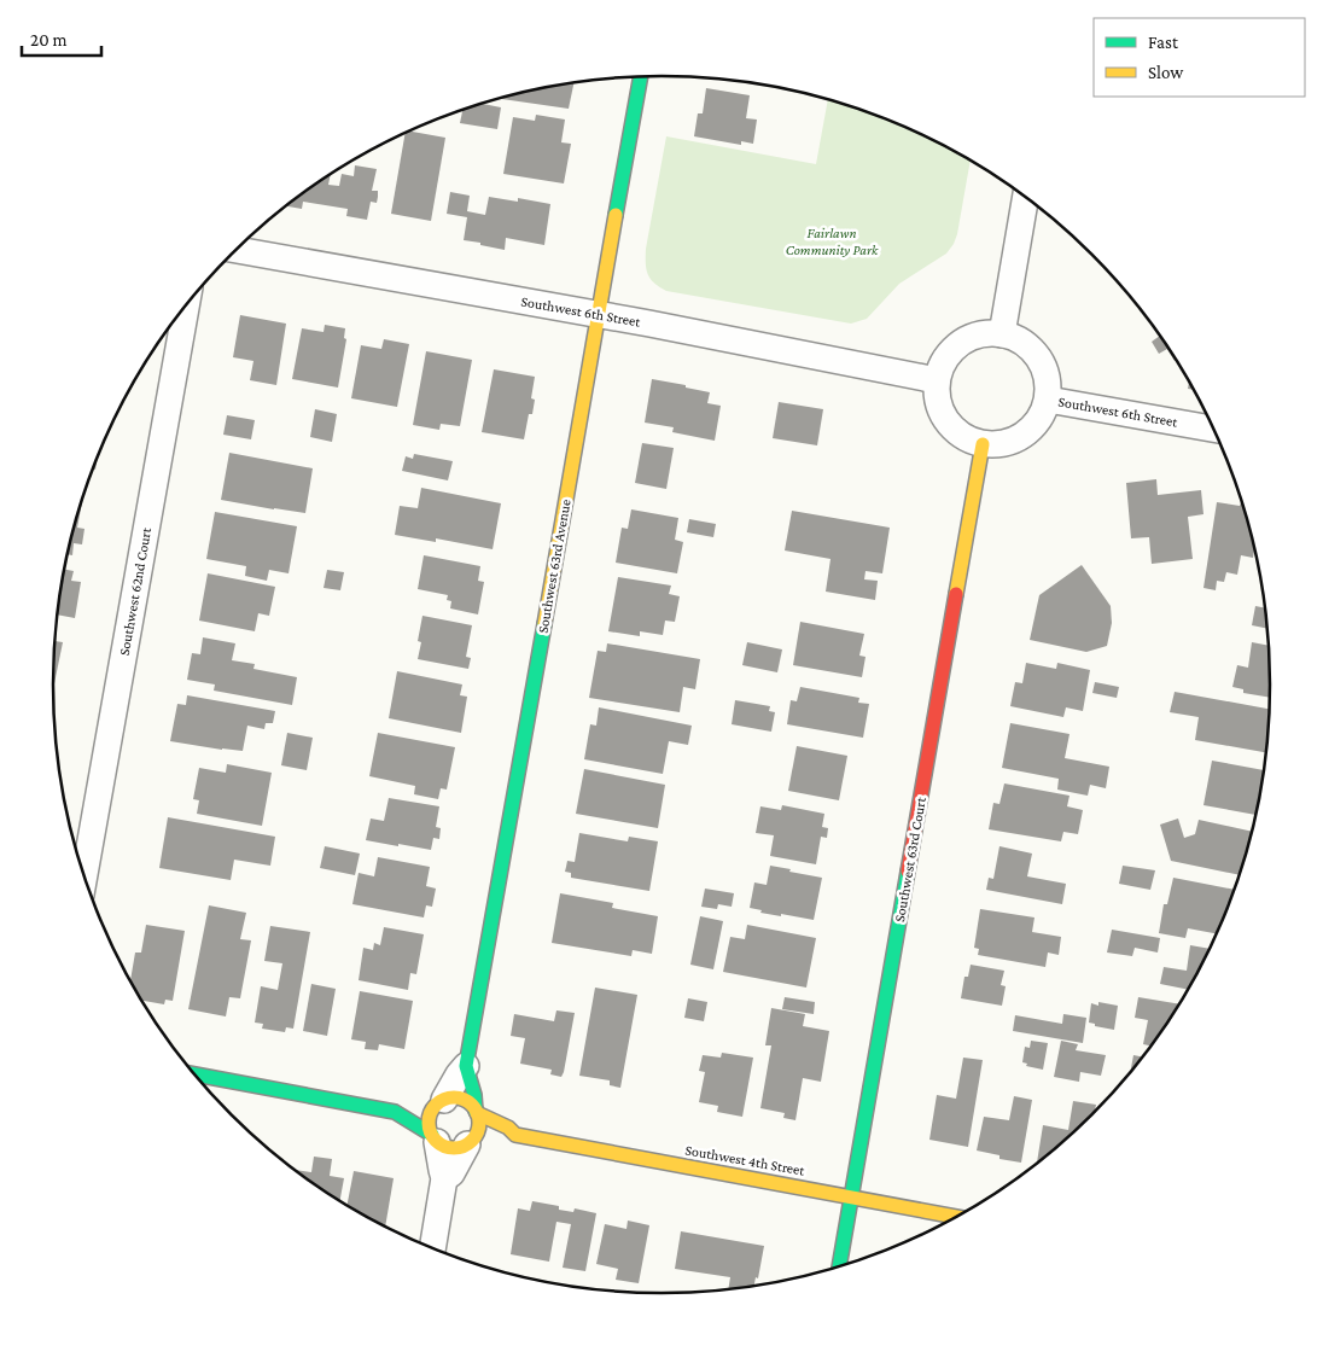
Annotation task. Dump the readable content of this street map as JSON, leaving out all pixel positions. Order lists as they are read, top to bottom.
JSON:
{
  "streets": {
    "street": [
      "Southwest 6th Street",
      "Southwest 63rd Avenue",
      "Southwest 62nd Court",
      "Southwest 63rd Court",
      "Southwest 4th Street"
    ]
  },
  "crossings": [
    ["Southwest 6th Street", "Southwest 63rd Avenue"],
    ["Southwest 6th Street", "Southwest 63rd Court"],
    ["Southwest 63rd Avenue", "Southwest 4th Street"],
    ["Southwest 63rd Court", "Southwest 4th Street"]
  ],
  "parks": ["Fairlawn Community Park"],
  "legend": ["Fast", "Slow"],
  "scale_bar": "20 m"
}
